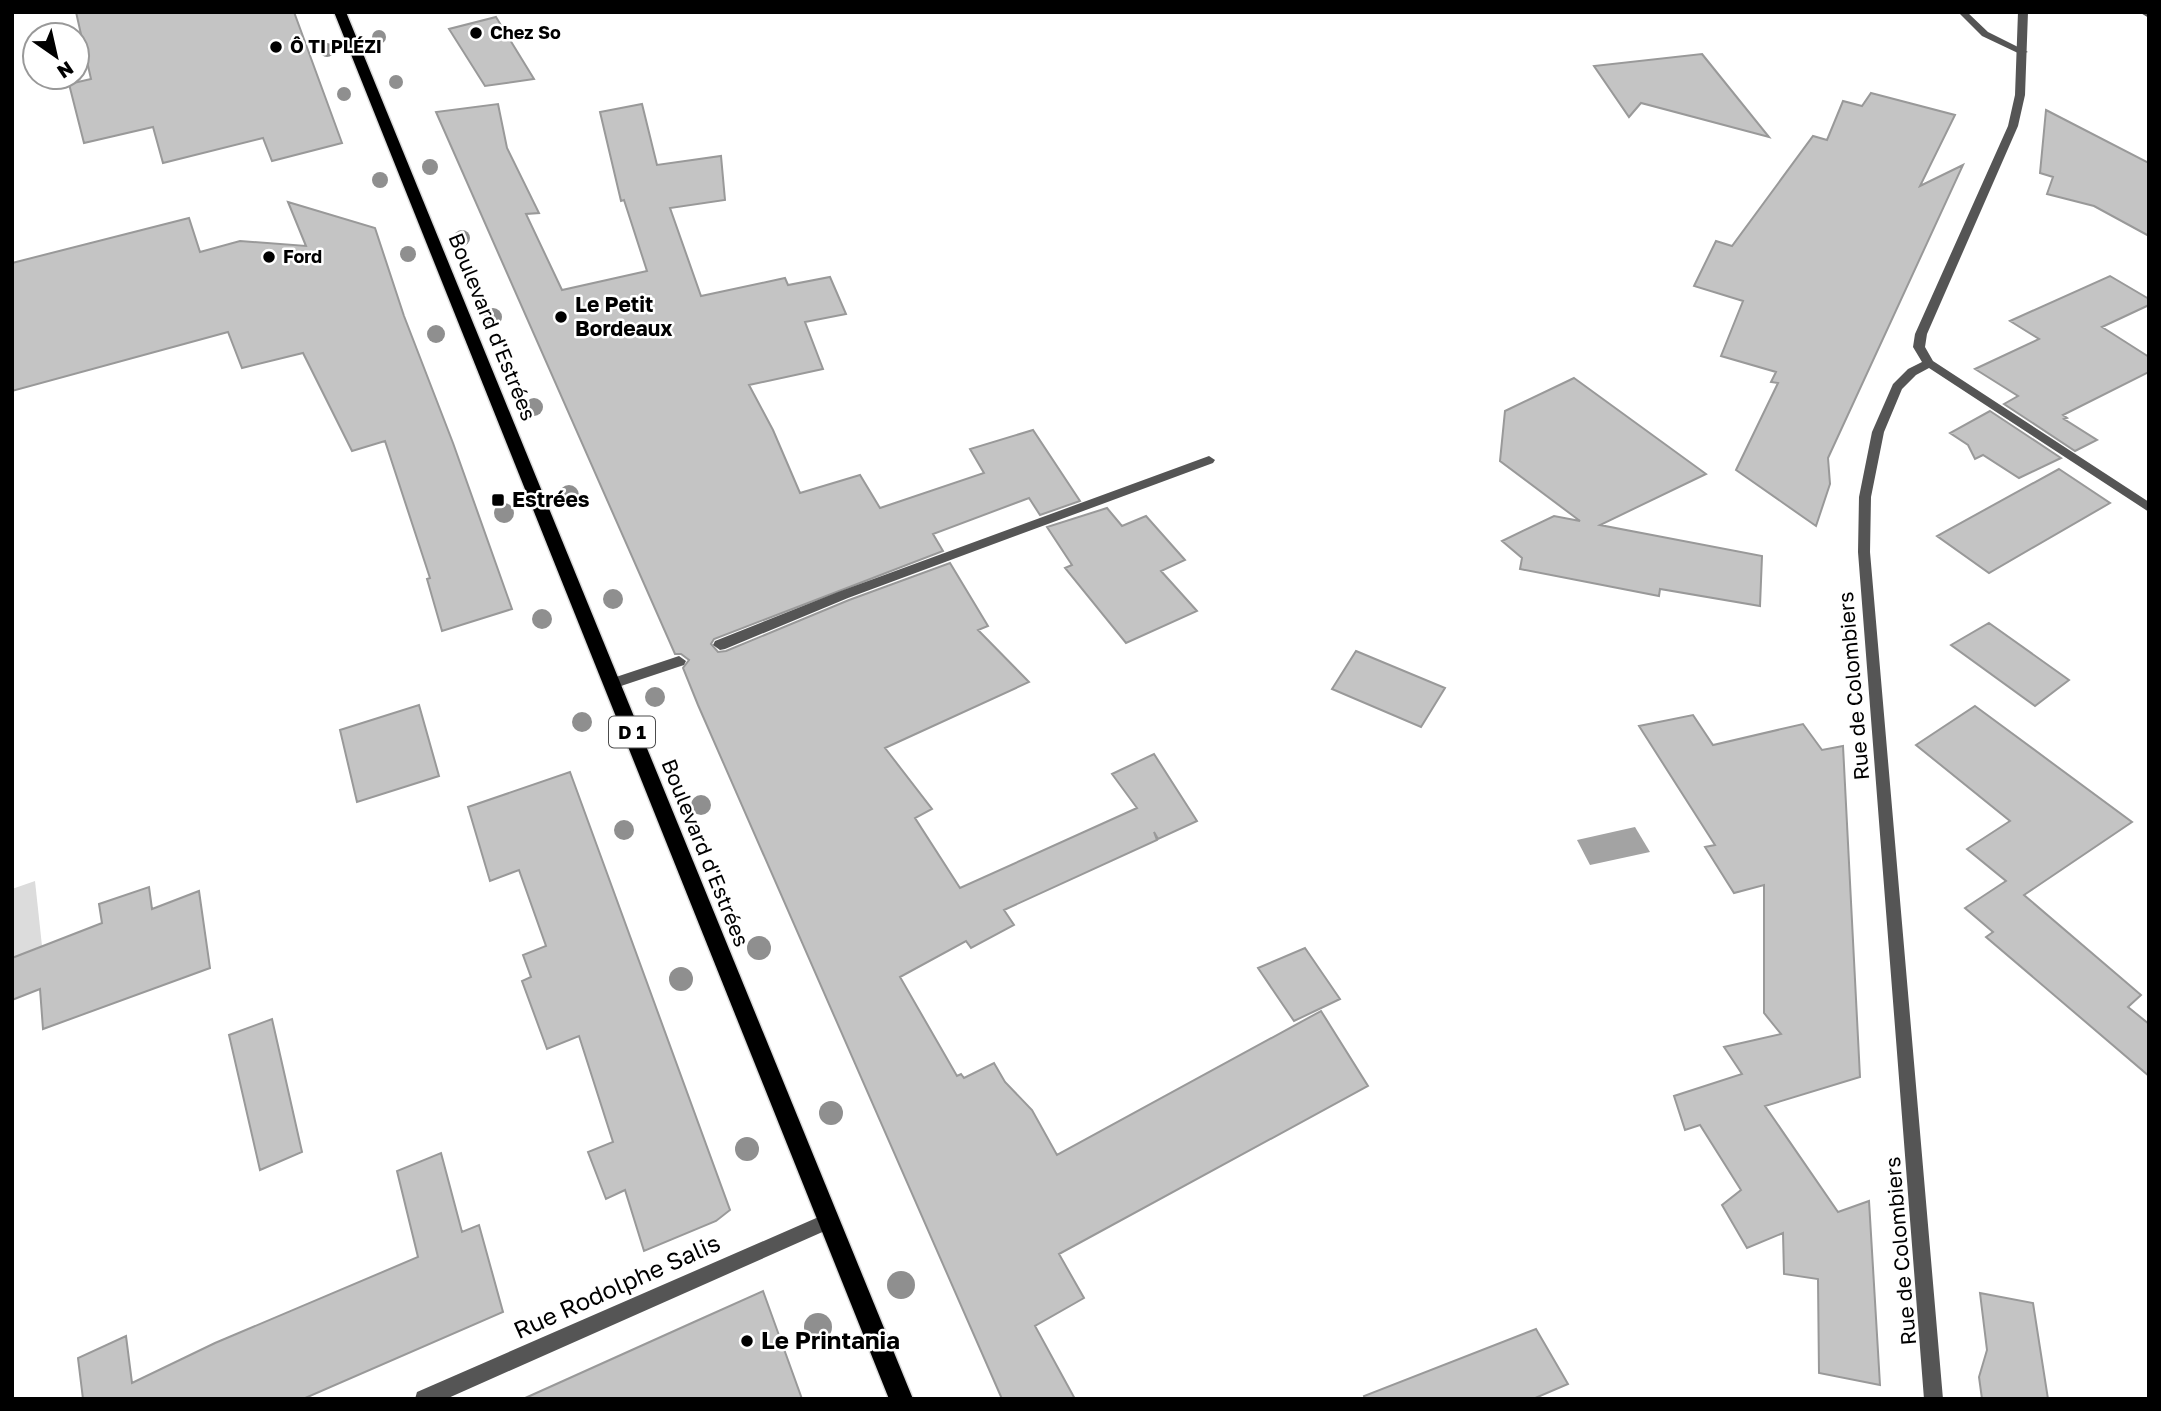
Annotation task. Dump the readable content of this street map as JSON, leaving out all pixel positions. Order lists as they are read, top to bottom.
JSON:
{
  "streets": {
    "main road": ["Boulevard d'Estrées", "D 1"],
    "street": ["Rue de Colombiers", "Rue Rodolphe Salis"]
  },
  "crossings": [
    ["Boulevard d'Estrées", "Rue Rodolphe Salis"]
  ],
  "places": {
    "other": [
      "Chez So",
      "Ô TI PLÉZI",
      "Ford",
      "Le Petit Bordeaux",
      "Le Printania"
    ],
    "transit": ["Estrées"]
  },
  "north": "bottom right"
}
